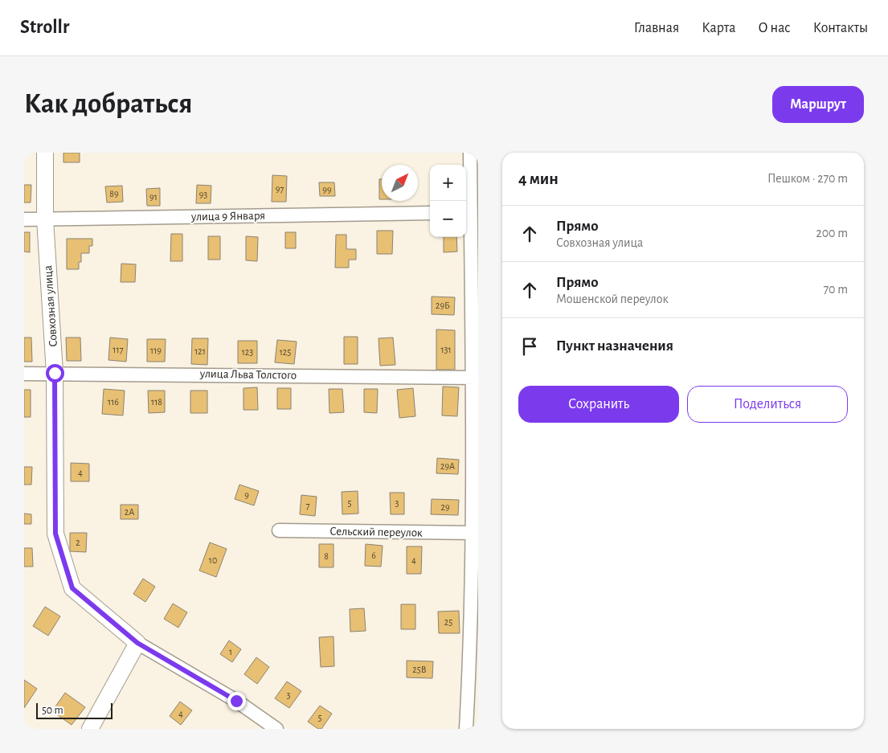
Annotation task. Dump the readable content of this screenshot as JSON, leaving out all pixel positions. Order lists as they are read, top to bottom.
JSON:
{
  "streets": {
    "main road": ["Совхозная улица"],
    "street": ["улица 9 Января", "улица Льва Толстого", "Сельский переулок"]
  },
  "crossings": [
    ["улица 9 Января", "Совхозная улица"],
    ["Совхозная улица", "улица Льва Толстого"]
  ],
  "house_numbers": [
    "97",
    "99",
    "89",
    "93",
    "91",
    "29Б",
    "117",
    "131",
    "119",
    "121",
    "123",
    "125",
    "116",
    "118",
    "29А",
    "4",
    "9",
    "5",
    "3",
    "7",
    "29",
    "2А",
    "2",
    "6",
    "8",
    "10",
    "4",
    "25",
    "1",
    "25В",
    "3",
    "4",
    "5"
  ],
  "scale_bar": "50 m",
  "north": "top right",
  "page": {
    "header": "Strollr",
    "nav": [
      "Главная",
      "Карта",
      "О нас",
      "Контакты"
    ],
    "buttons": [
      "Маршрут",
      ["Сохранить", "Поделиться"]
    ],
    "title": "Как добраться",
    "heading": ["4 мин", "Пешком · 270 m"],
    "map_buttons": ["+", "−"],
    "list": [
      ["Прямо", "Совхозная улица", "200 m"],
      ["Прямо", "Мошенской переулок", "70 m"],
      "Пункт назначения"
    ],
    "scale": "50 m"
  }
}
